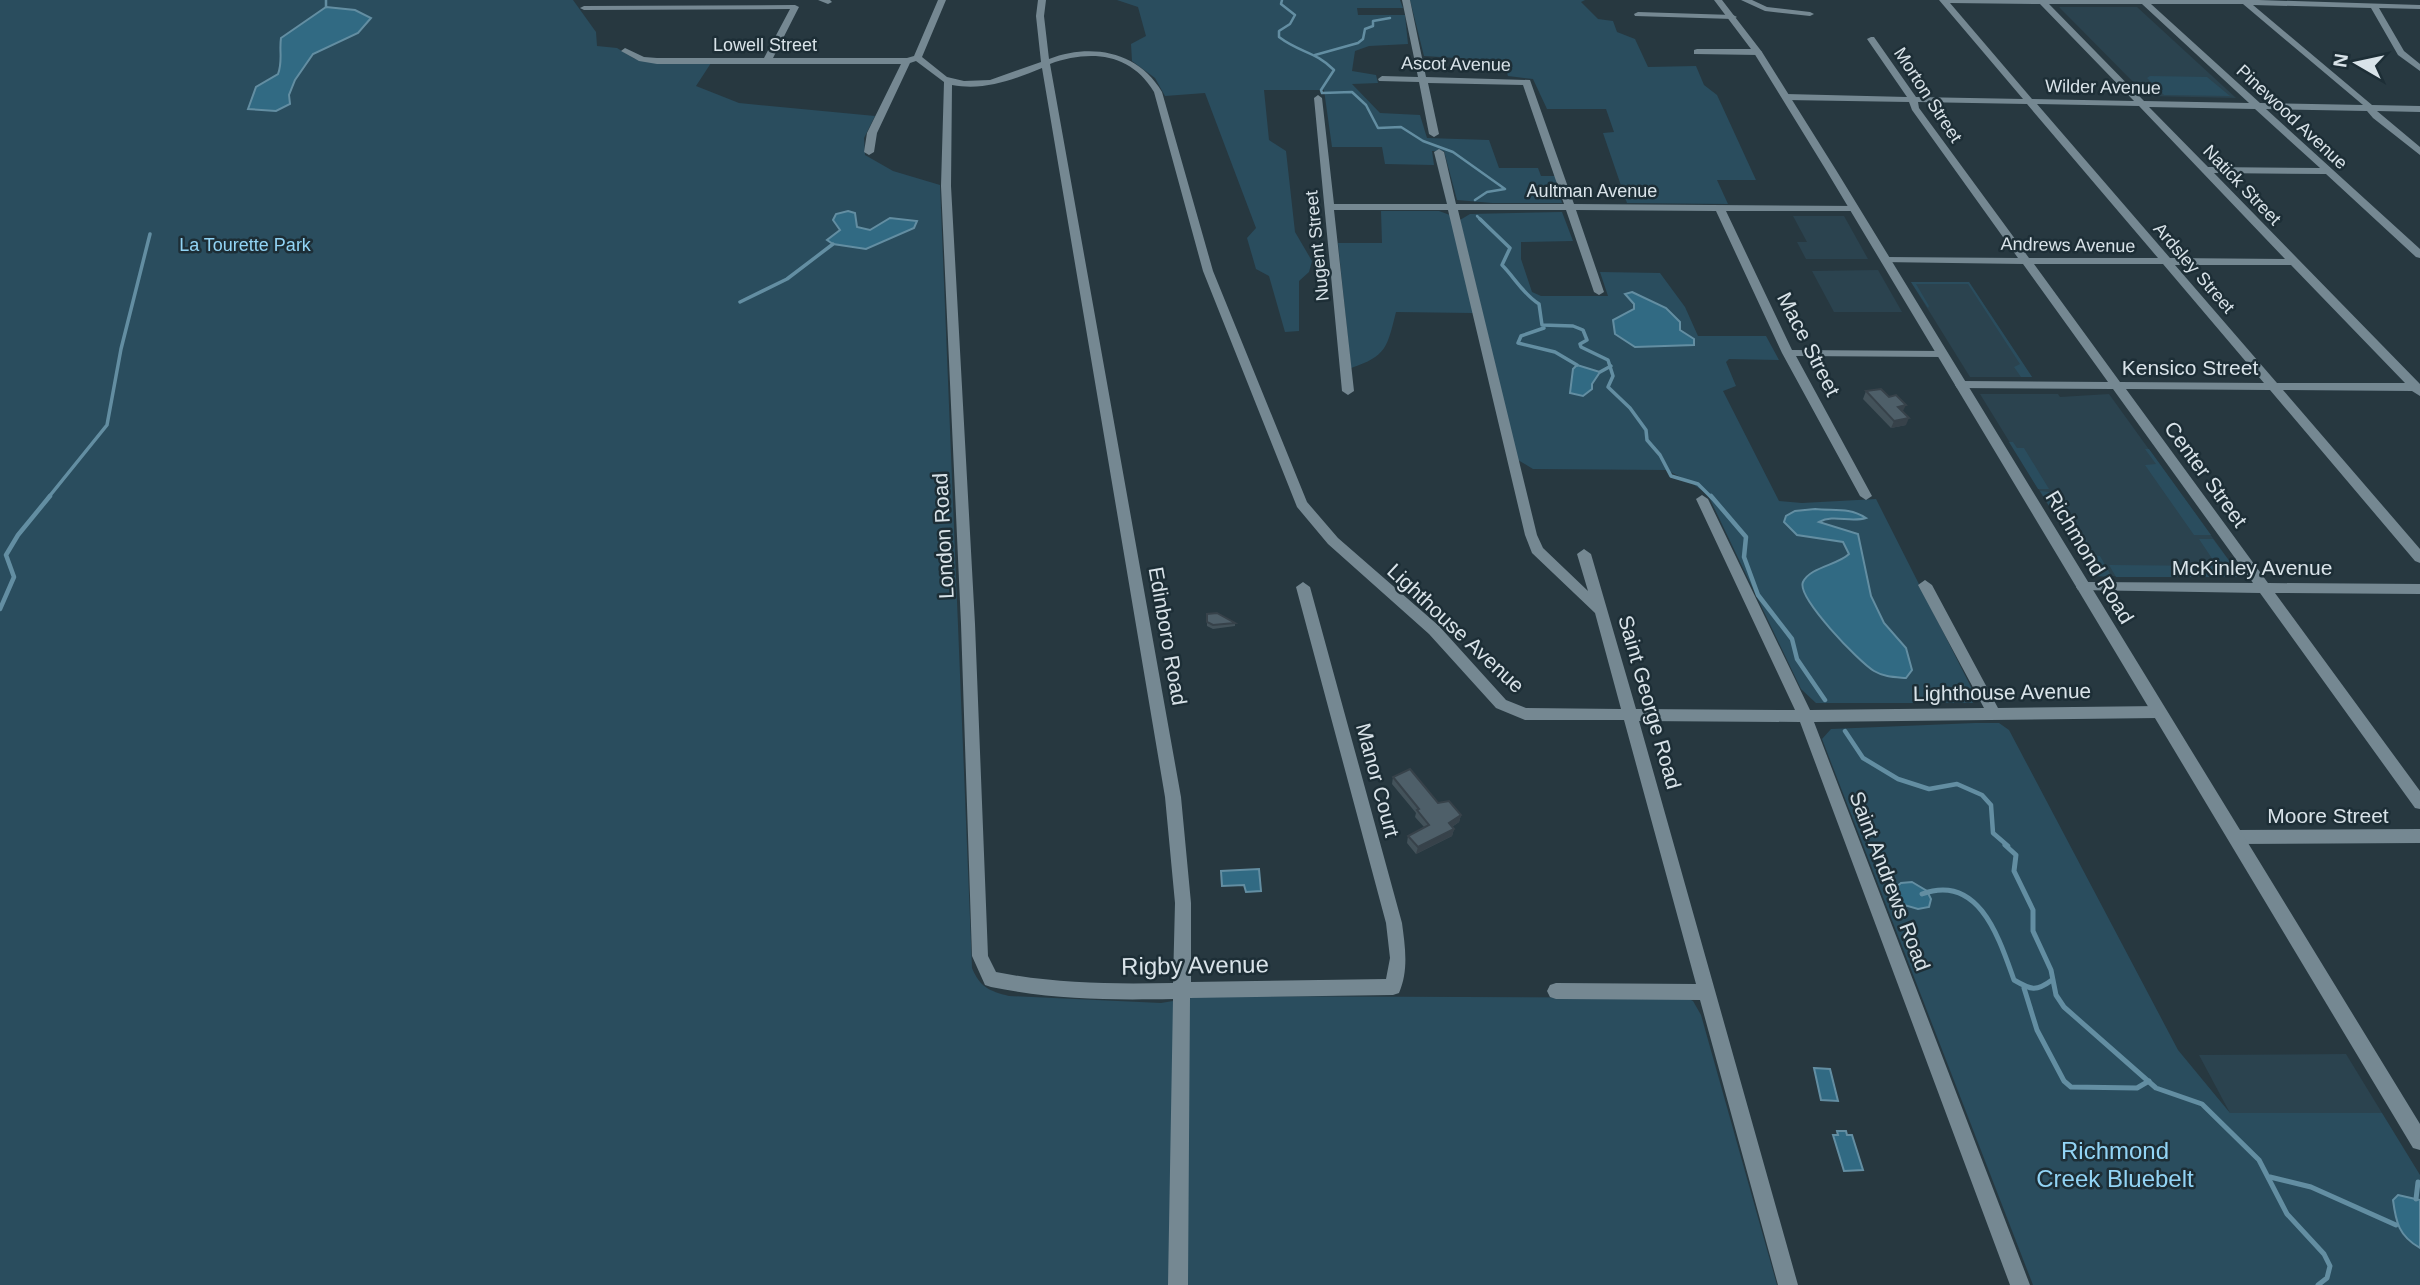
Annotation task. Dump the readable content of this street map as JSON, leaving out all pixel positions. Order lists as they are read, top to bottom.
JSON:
{
  "streets": {
    "street": [
      "Lowell Street",
      "Ascot Avenue",
      "Wilder Avenue",
      "Morton Street",
      "Pinewood Avenue",
      "Natick Street",
      "Aultman Avenue",
      "Andrews Avenue",
      "Nugent Street",
      "Ardsley Street",
      "Mace Street",
      "Kensico Street",
      "Center Street",
      "London Road",
      "Richmond Road",
      "McKinley Avenue",
      "Lighthouse Avenue",
      "Edinboro Road",
      "Saint George Road",
      "Manor Court",
      "Moore Street",
      "Saint Andrews Road",
      "Rigby Avenue"
    ]
  },
  "crossings": [
    ["Ascot Avenue", "Aultman Avenue"],
    ["Wilder Avenue", "Morton Street"],
    ["Wilder Avenue", "Pinewood Avenue"],
    ["Wilder Avenue", "Natick Street"],
    ["Wilder Avenue", "Ardsley Street"],
    ["Wilder Avenue", "Richmond Road"],
    ["Morton Street", "Center Street"],
    ["Natick Street", "Andrews Avenue"],
    ["Natick Street", "Kensico Street"],
    ["Aultman Avenue", "Nugent Street"],
    ["Aultman Avenue", "Mace Street"],
    ["Aultman Avenue", "Richmond Road"],
    ["Aultman Avenue", "Saint George Road"],
    ["Andrews Avenue", "Ardsley Street"],
    ["Andrews Avenue", "Center Street"],
    ["Andrews Avenue", "Richmond Road"],
    ["Ardsley Street", "Kensico Street"],
    ["Kensico Street", "Center Street"],
    ["Kensico Street", "Richmond Road"],
    ["Center Street", "McKinley Avenue"],
    ["London Road", "Rigby Avenue"],
    ["Richmond Road", "McKinley Avenue"],
    ["Richmond Road", "Lighthouse Avenue"],
    ["Richmond Road", "Moore Street"],
    ["Lighthouse Avenue", "Edinboro Road"],
    ["Lighthouse Avenue", "Saint George Road"],
    ["Lighthouse Avenue", "Saint Andrews Road"],
    ["Edinboro Road", "Rigby Avenue"],
    ["Manor Court", "Rigby Avenue"]
  ],
  "parks": ["La Tourette Park", "Richmond Creek Bluebelt"],
  "north": "left"
}
